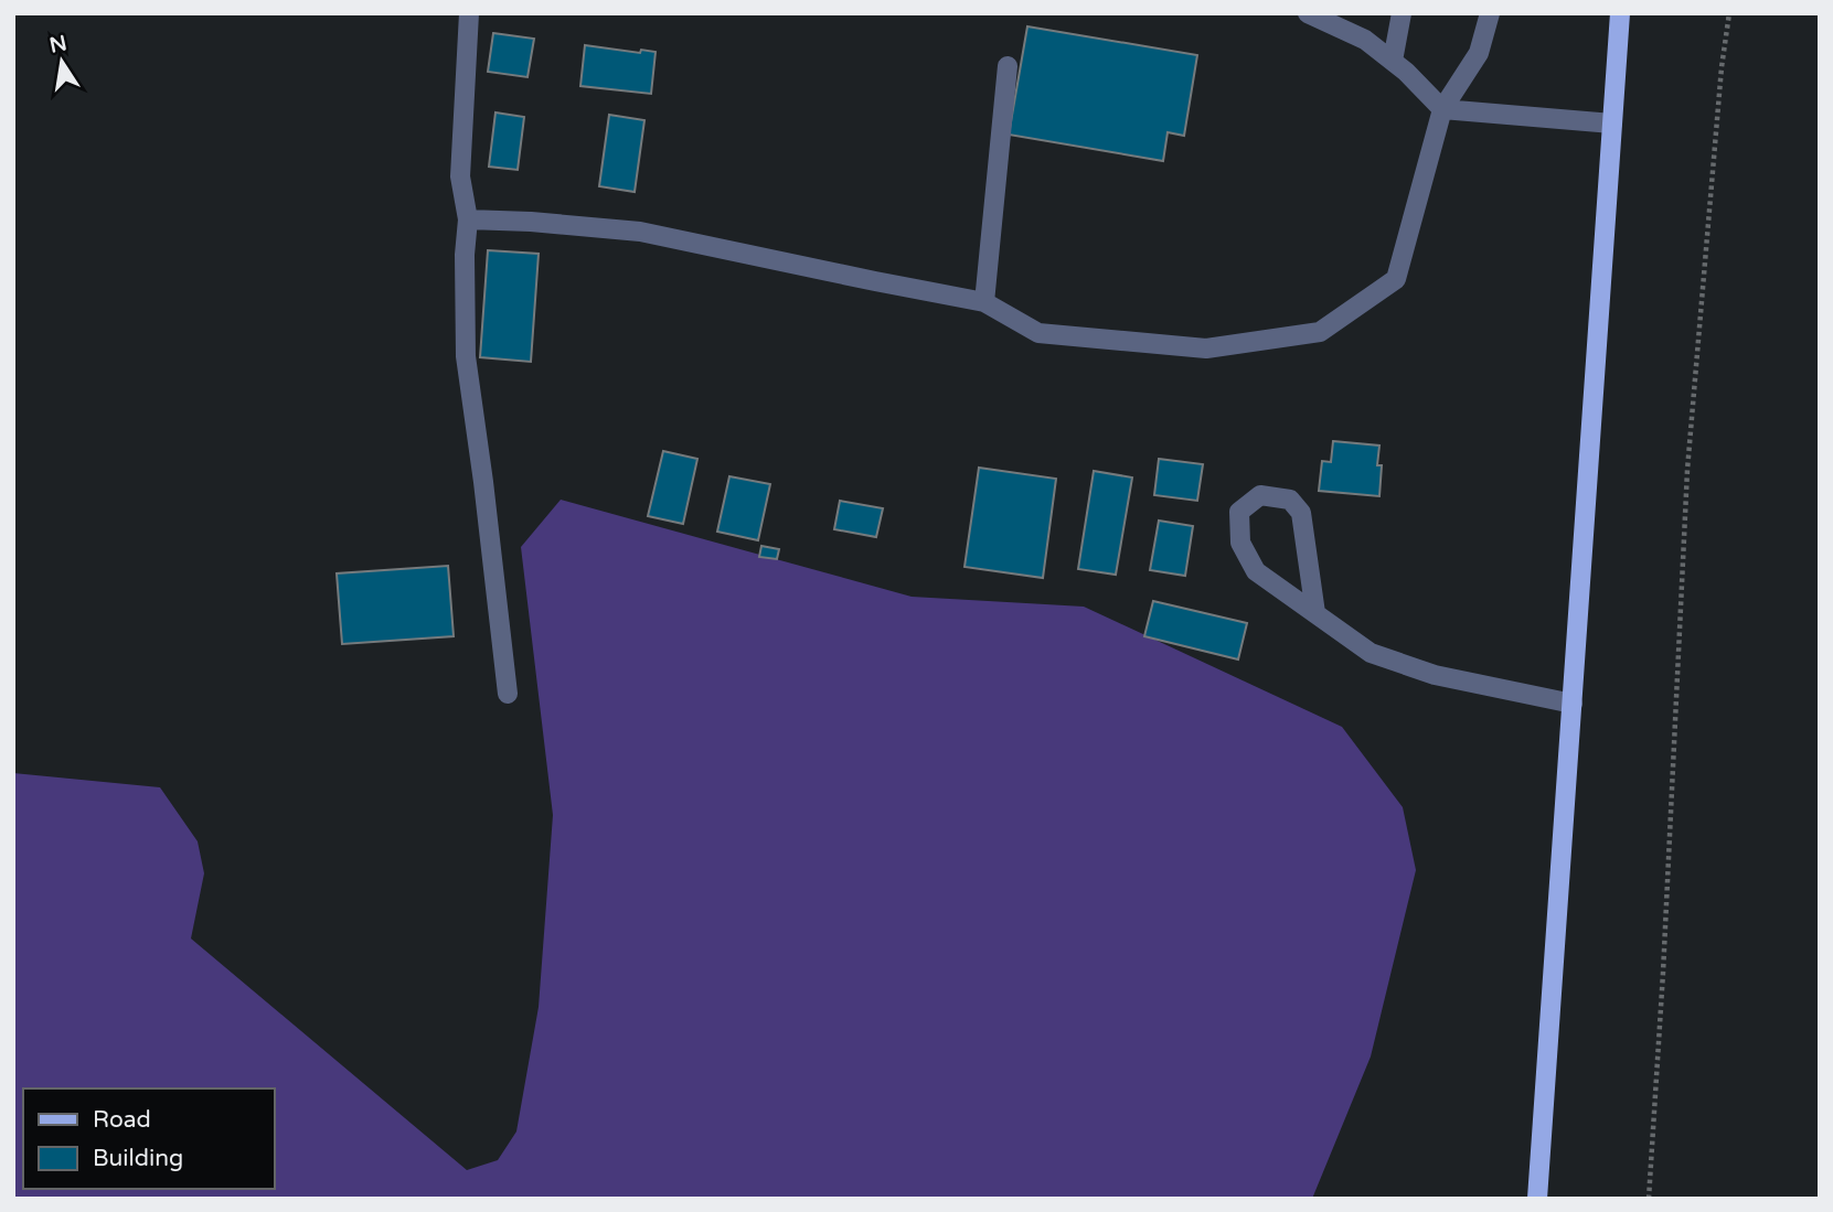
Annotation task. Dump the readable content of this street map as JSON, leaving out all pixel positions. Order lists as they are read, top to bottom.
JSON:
{
  "legend": ["Road", "Building"],
  "north": "top"
}
